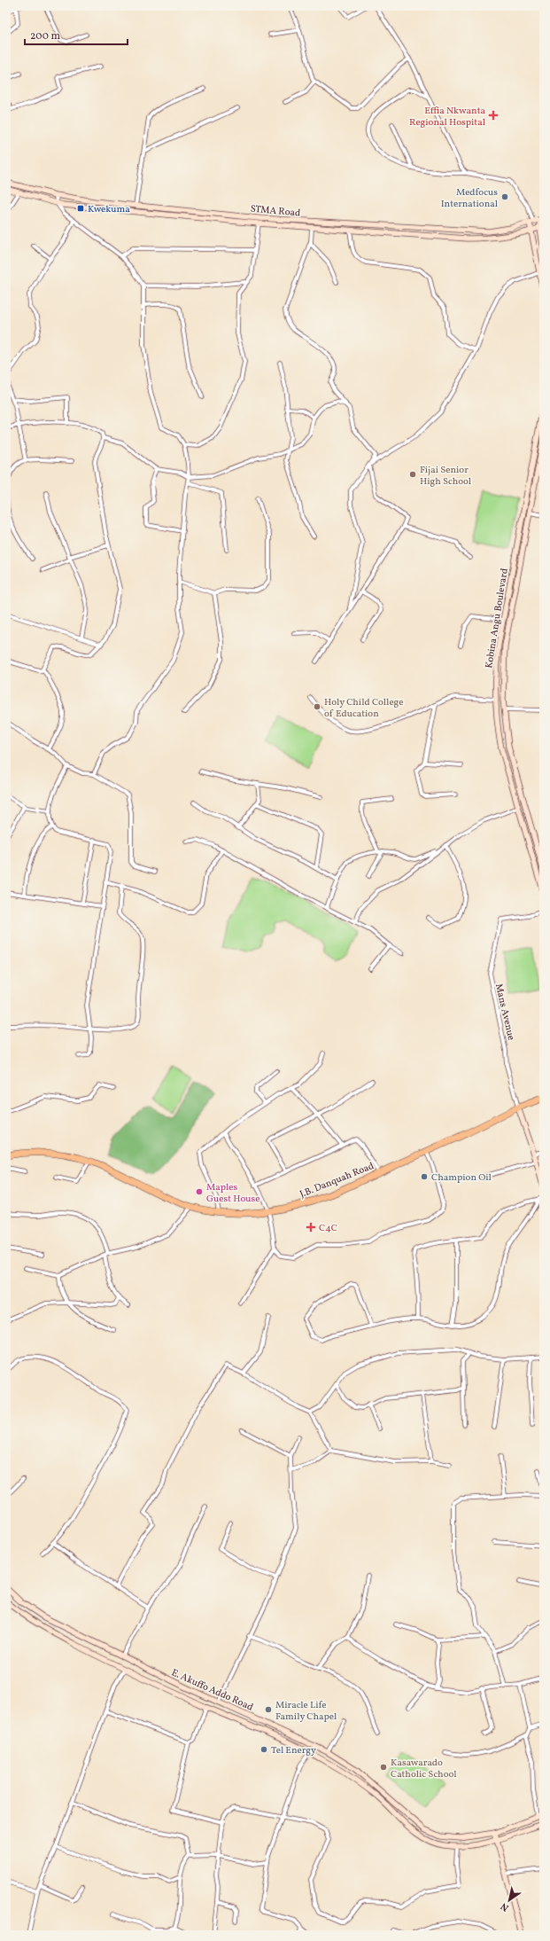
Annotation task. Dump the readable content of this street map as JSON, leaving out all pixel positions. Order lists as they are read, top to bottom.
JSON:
{
  "streets": {
    "highway": ["J.B. Danquah Road"],
    "main road": ["STMA Road", "Kobina Angu Boulevard", "E. Akuffo Addo Road"],
    "street": ["Mans Avenue"]
  },
  "crossings": [
    ["Mans Avenue", "J.B. Danquah Road"]
  ],
  "places": {
    "health": ["Effia Nkwanta Regional Hospital", "C4C"],
    "other": [
      "Medfocus International",
      "Fijai Senior High School",
      "Holy Child College of Education",
      "Champion Oil",
      "Maples Guest House",
      "Miracle Life Family Chapel",
      "Tel Energy",
      "Kasawarado Catholic School"
    ],
    "transit": ["Kwekuma"]
  },
  "scale_bar": "200 m",
  "north": "bottom left"
}
